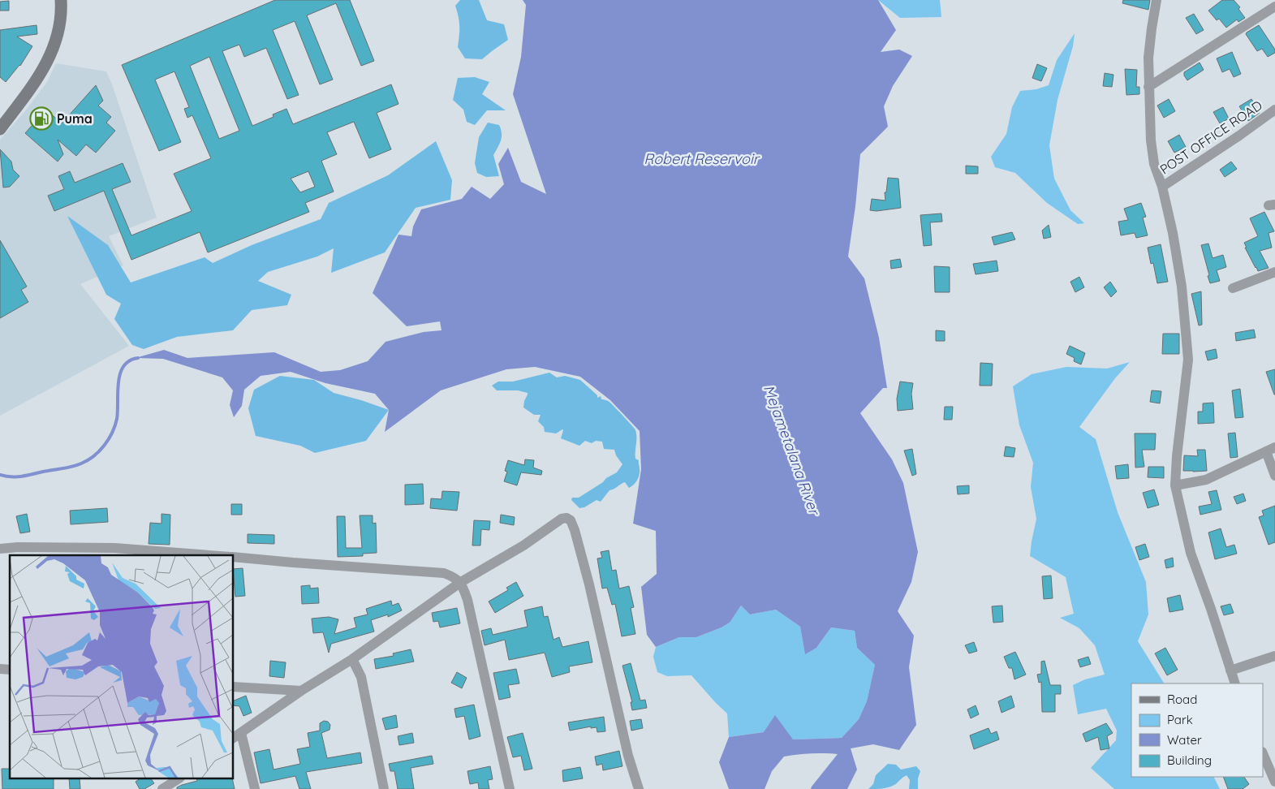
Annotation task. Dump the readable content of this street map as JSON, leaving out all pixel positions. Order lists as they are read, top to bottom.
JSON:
{
  "streets": {
    "street": ["POST OFFICE ROAD"]
  },
  "water": ["Robert Reservoir", "Mejametalana River"],
  "places": {
    "fuel station": ["Puma"]
  },
  "legend": [
    "Road",
    "Park",
    "Water",
    "Building"
  ]
}
